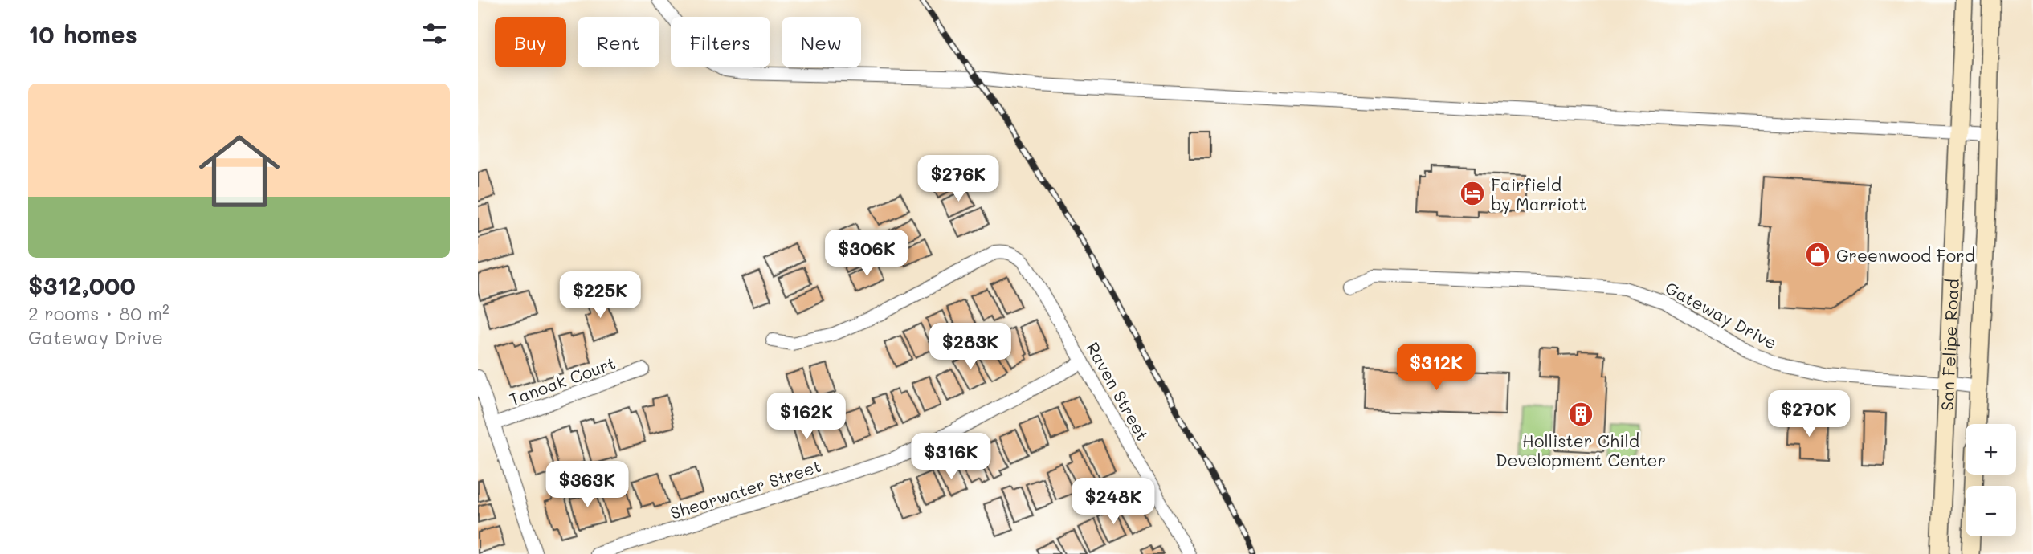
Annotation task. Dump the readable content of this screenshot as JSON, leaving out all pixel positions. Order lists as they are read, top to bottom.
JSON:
{
  "streets": {
    "main road": ["San Felipe Road"],
    "street": [
      "Gateway Drive",
      "Tanoak Court",
      "Raven Street",
      "Shearwater Street"
    ]
  },
  "crossings": [
    ["Gateway Drive", "San Felipe Road"],
    ["Raven Street", "Shearwater Street"]
  ],
  "places": {
    "hotel": ["Fairfield by Marriott"],
    "shop": ["Greenwood Ford"],
    "building": ["Hollister Child Development Center"]
  },
  "page": {
    "heading": "10 homes",
    "chip": [
      "Buy",
      "Rent",
      "Filters",
      "New"
    ],
    "list": [
      {
        "name": "$312,000",
        "note": "2 rooms · 80 m² · Gateway Drive"
      }
    ],
    "price": [
      "$276K",
      "$306K",
      "$225K",
      "$283K",
      "$312K",
      "$270K",
      "$162K",
      "$316K",
      "$363K",
      "$248K"
    ],
    "map_buttons": ["+", "−"]
  }
}
